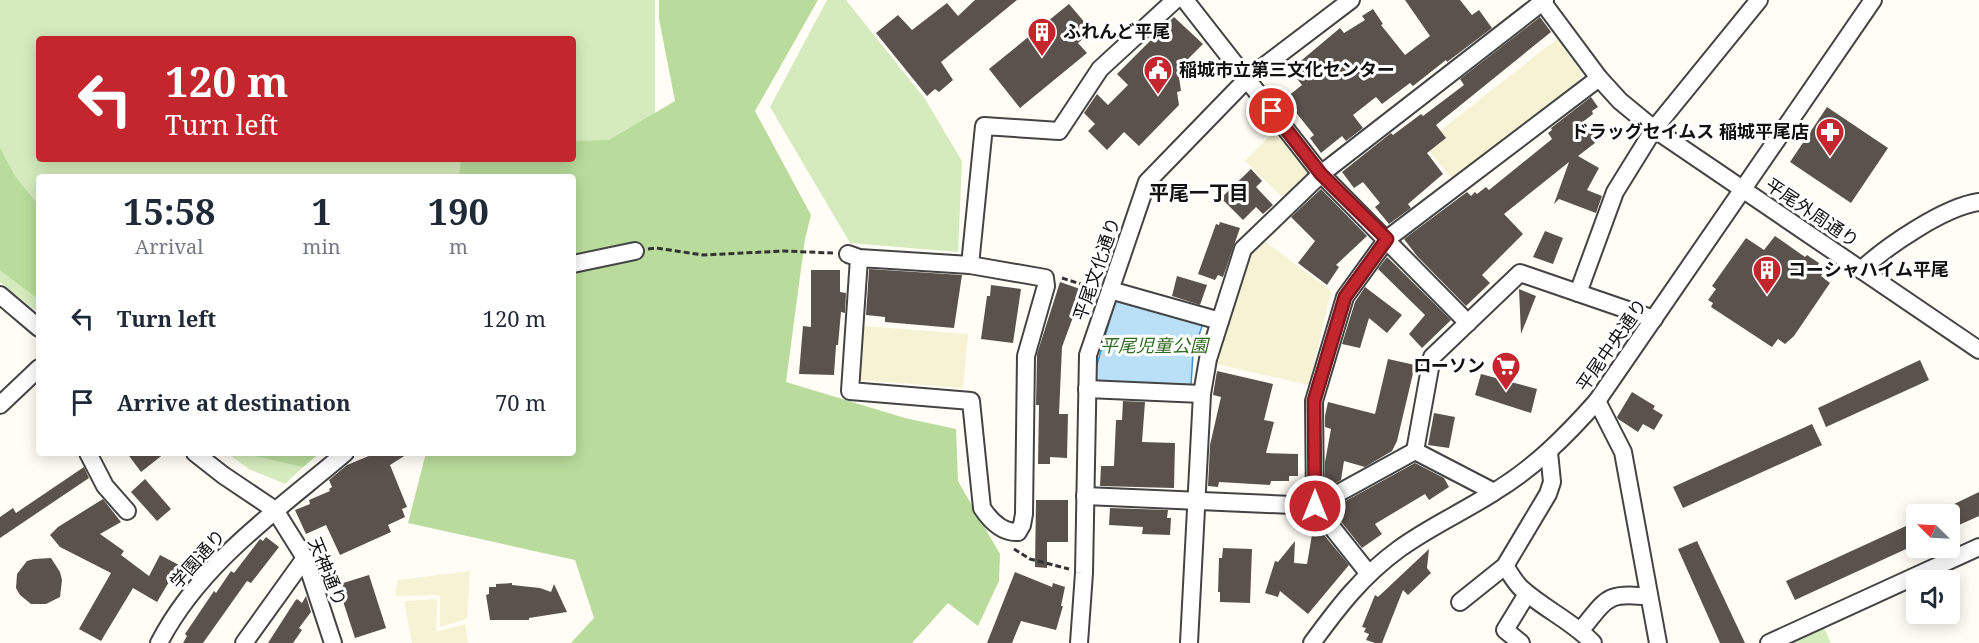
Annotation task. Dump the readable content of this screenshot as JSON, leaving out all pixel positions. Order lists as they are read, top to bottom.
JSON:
{
  "streets": {
    "street": [
      "平尾外周通り",
      "平尾文化通り",
      "平尾中央通り",
      "学園通り",
      "天神通り"
    ]
  },
  "crossings": [
    ["平尾外周通り", "平尾中央通り"],
    ["学園通り", "天神通り"]
  ],
  "districts": ["平尾一丁目"],
  "parks": ["平尾児童公園"],
  "places": {
    "building": ["ふれんど平尾", "コーシャハイム平尾"],
    "public building": ["稲城市立第三文化センター"],
    "pharmacy": ["ドラッグセイムス 稲城平尾店"],
    "supermarket": ["ローソン"]
  },
  "north": "top left",
  "page": {
    "turn": ["120 m", "Turn left"],
    "eta": [
      "15:58",
      "Arrival",
      "1",
      "min",
      "190",
      "m"
    ],
    "list": [
      {
        "name": "Turn left",
        "value": "120 m"
      },
      {
        "name": "Arrive at destination",
        "value": "70 m"
      }
    ]
  }
}
